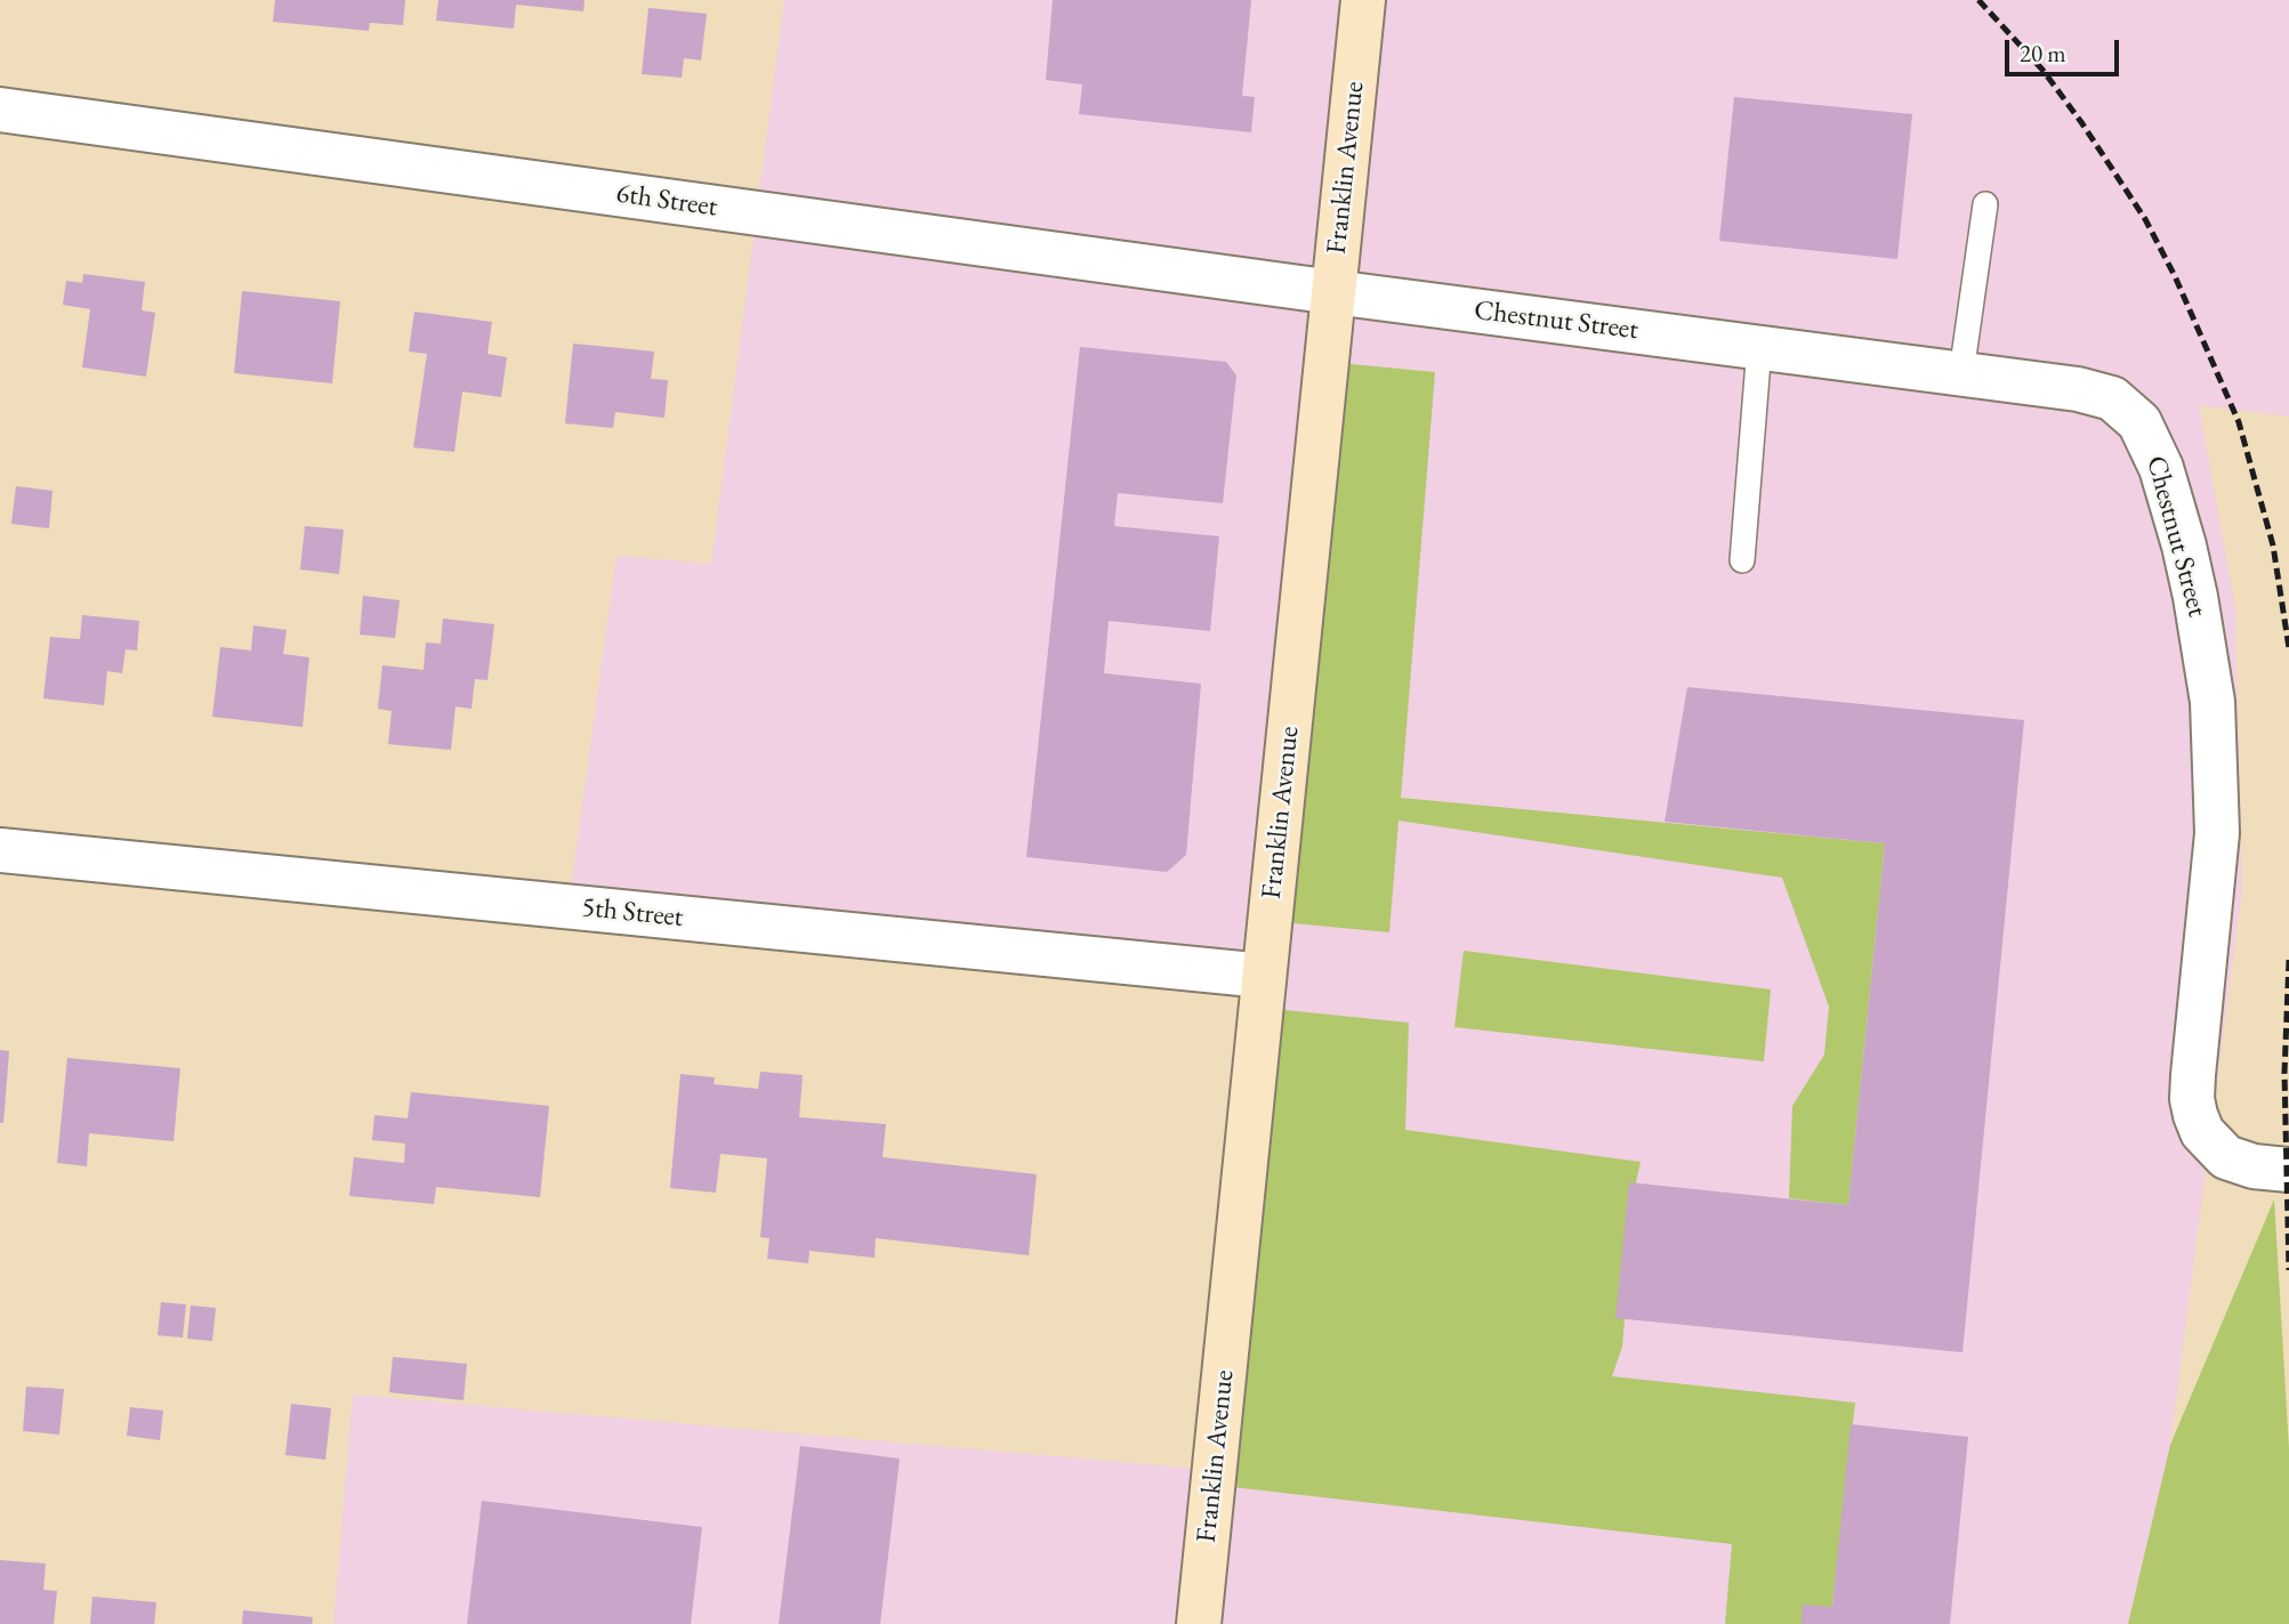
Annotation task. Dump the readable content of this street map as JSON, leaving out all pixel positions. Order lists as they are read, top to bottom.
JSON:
{
  "streets": {
    "main road": ["Franklin Avenue"],
    "street": ["6th Street", "Chestnut Street", "5th Street"]
  },
  "crossings": [
    ["Franklin Avenue", "6th Street"],
    ["Franklin Avenue", "Chestnut Street"],
    ["Franklin Avenue", "5th Street"],
    ["6th Street", "Chestnut Street"]
  ],
  "scale_bar": "20 m"
}
